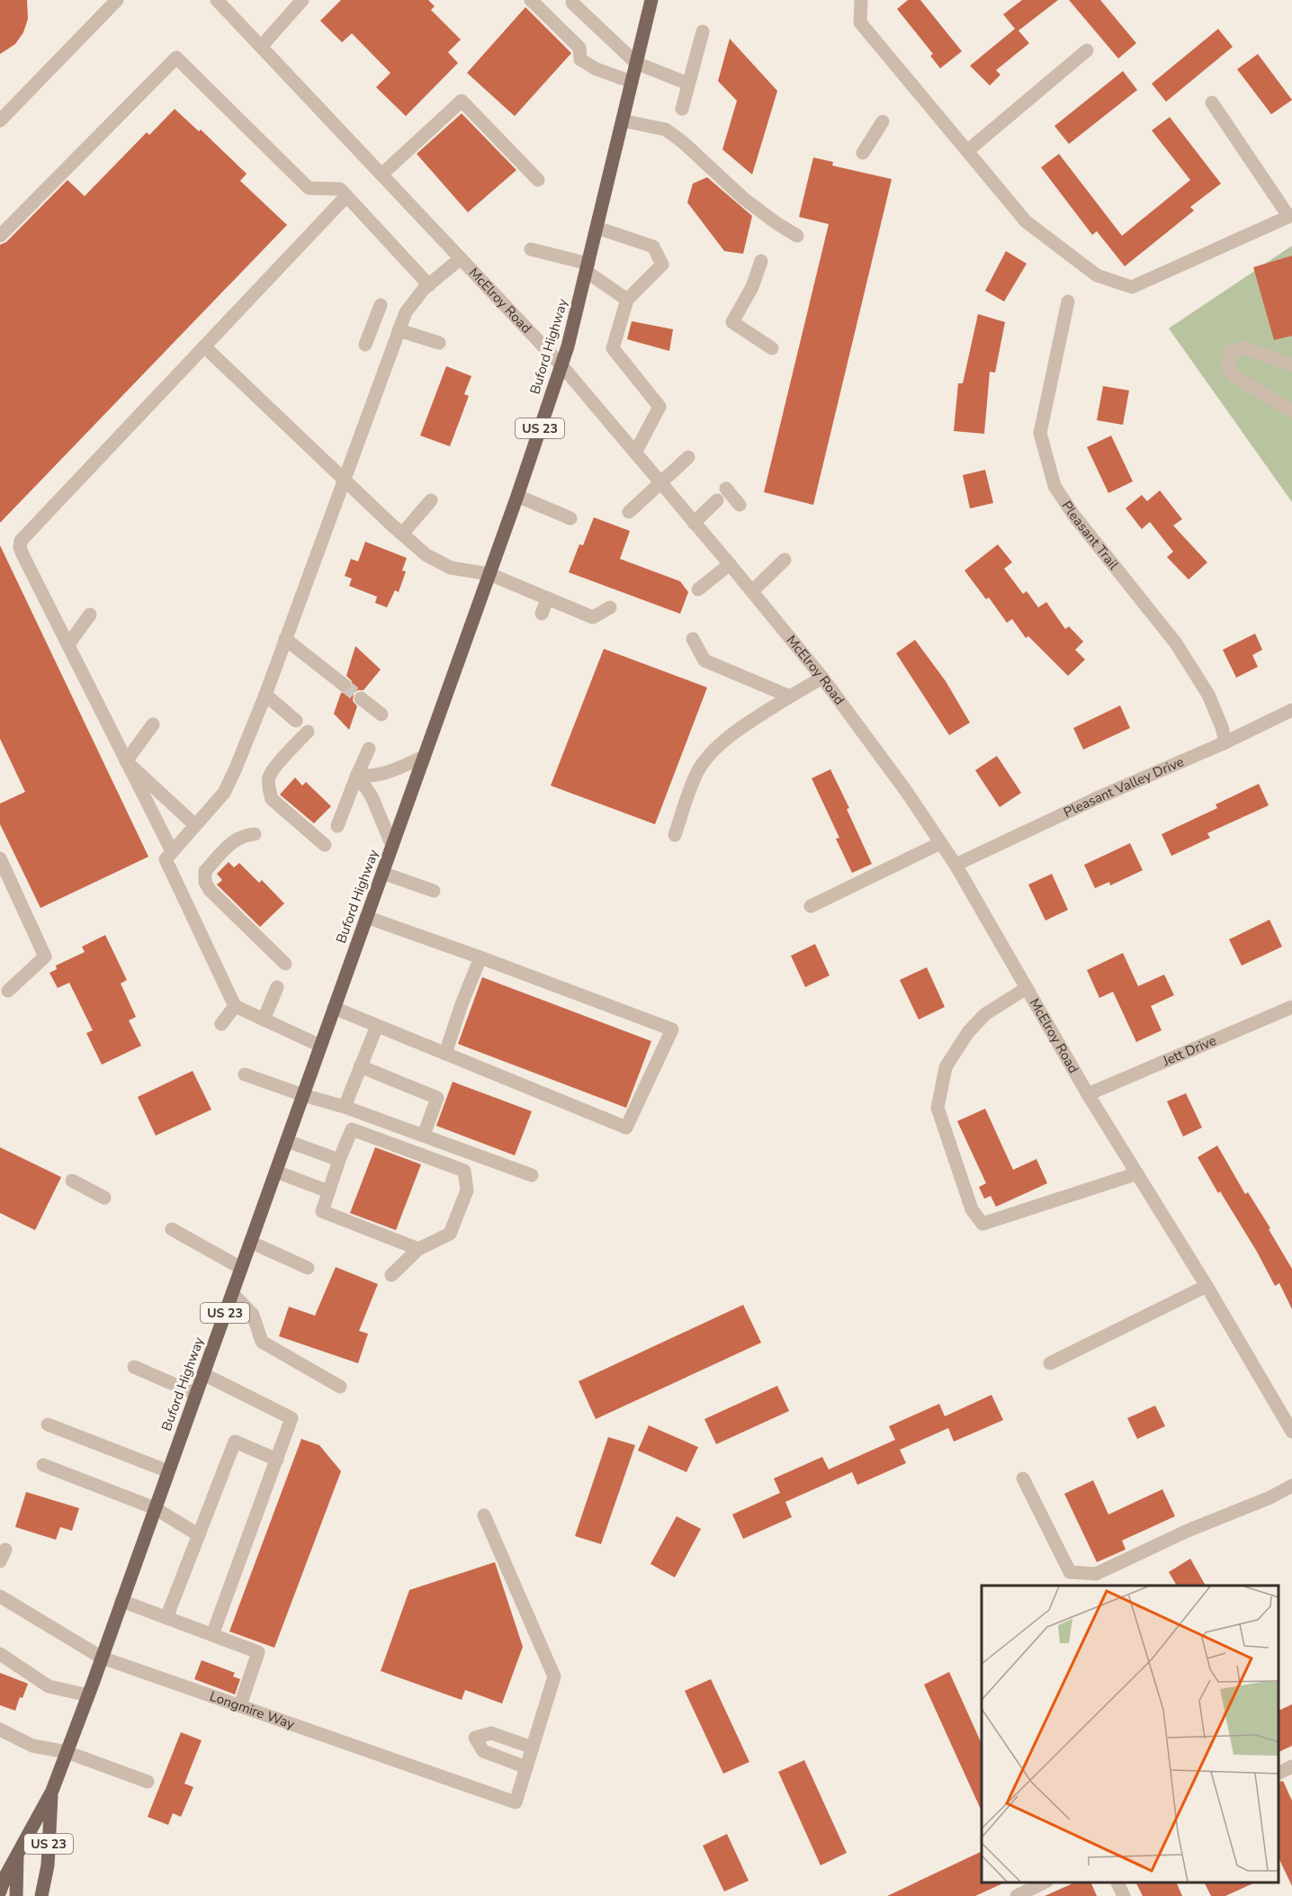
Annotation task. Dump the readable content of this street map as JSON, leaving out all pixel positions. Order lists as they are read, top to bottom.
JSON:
{
  "streets": {
    "main road": ["Buford Highway", "US 23"],
    "street": [
      "McElroy Road",
      "Pleasant Trail",
      "Pleasant Valley Drive",
      "Jett Drive",
      "Longmire Way"
    ]
  },
  "crossings": [
    ["McElroy Road", "Buford Highway"],
    ["McElroy Road", "Pleasant Valley Drive"],
    ["McElroy Road", "Jett Drive"],
    ["Buford Highway", "Longmire Way"],
    ["Pleasant Trail", "Pleasant Valley Drive"]
  ]
}
